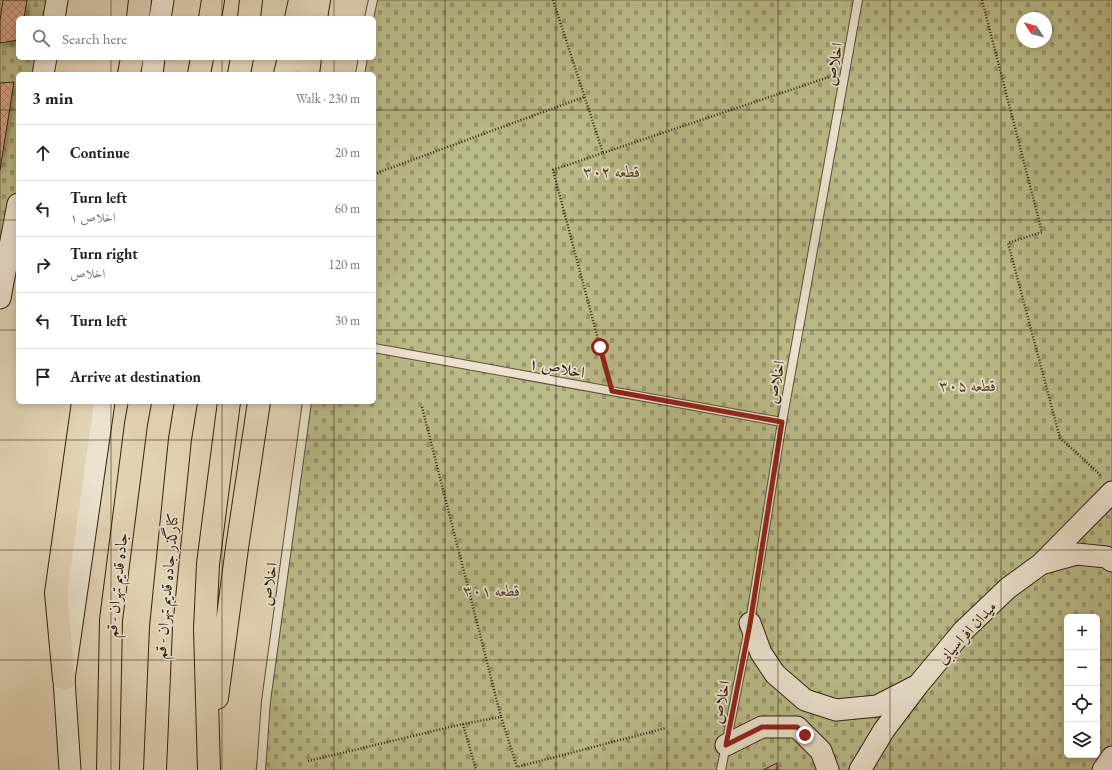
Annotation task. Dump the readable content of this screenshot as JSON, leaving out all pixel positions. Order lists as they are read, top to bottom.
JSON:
{
  "streets": {
    "highway": ["جاده قدیم تهران - قم", "کنارگذر جاده قدیم تهران - قم"],
    "street": ["میدان افراسیابی"],
    "lane": ["اخلاص", "اخلاص ۱"]
  },
  "crossings": [
    ["اخلاص", "اخلاص ۱"]
  ],
  "parks": ["قطعه ۳۰۲", "قطعه ۳۰۵", "قطعه ۳۰۱"],
  "north": "top left",
  "page": {
    "search": "Search here",
    "heading": ["3 min", "Walk · 230 m"],
    "list": [
      ["Continue", "20 m"],
      ["Turn left", "اخلاص ۱", "60 m"],
      ["Turn right", "اخلاص", "120 m"],
      ["Turn left", "30 m"],
      "Arrive at destination"
    ],
    "map_buttons": ["+", "−"]
  }
}
